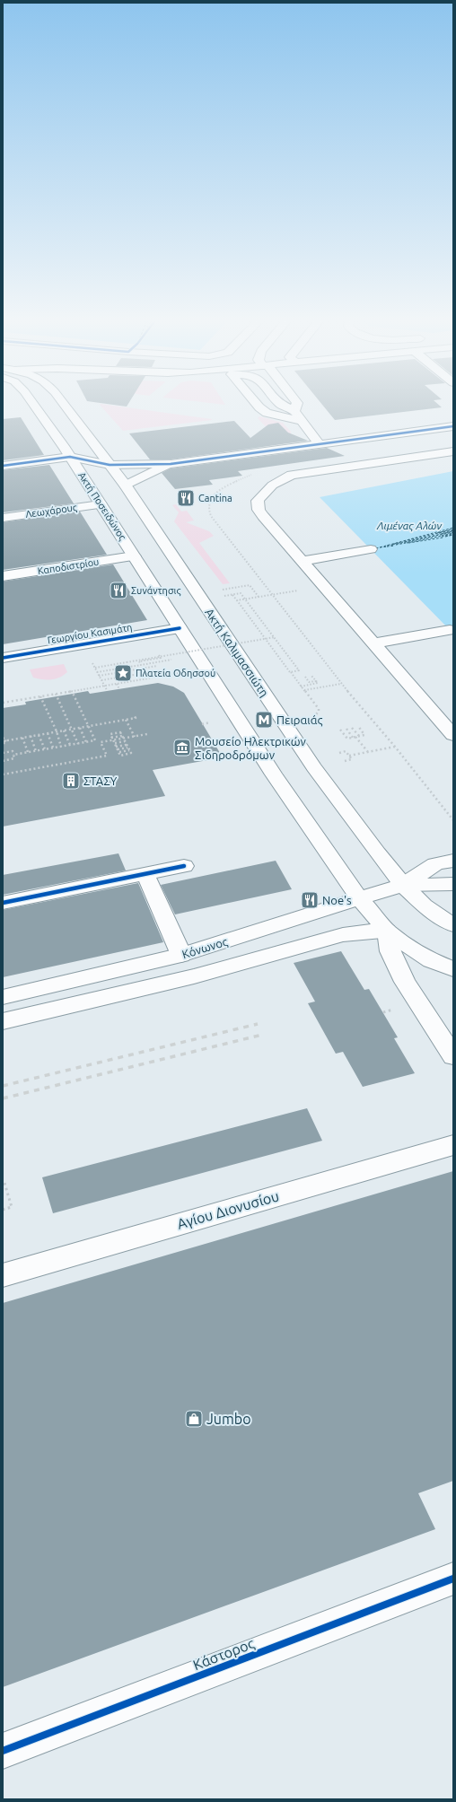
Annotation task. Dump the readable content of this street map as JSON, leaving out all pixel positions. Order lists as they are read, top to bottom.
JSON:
{
  "streets": {
    "main road": [
      "Ακτή Ποσειδώνος",
      "Λεωχάρους",
      "Καποδιστρίου",
      "Γεωργίου Κασιμάτη",
      "Ακτή Καλιμασσιώτη",
      "Κόνωνος",
      "Αγίου Διονυσίου",
      "Κάστορος"
    ]
  },
  "crossings": [
    ["Ακτή Ποσειδώνος", "Λεωχάρους"],
    ["Ακτή Ποσειδώνος", "Καποδιστρίου"],
    ["Ακτή Ποσειδώνος", "Γεωργίου Κασιμάτη"],
    ["Ακτή Καλιμασσιώτη", "Κόνωνος"]
  ],
  "water": ["Λιμένας Αλών"],
  "places": {
    "restaurant": ["Cantina", "Συνάντησις", "Noe's"],
    "place": ["Πλατεία Οδησσού"],
    "metro station": ["Πειραιάς"],
    "museum": ["Μουσείο Ηλεκτρικών Σιδηροδρόμων"],
    "building": ["ΣΤΑΣΥ"],
    "shop": ["Jumbo"]
  }
}
